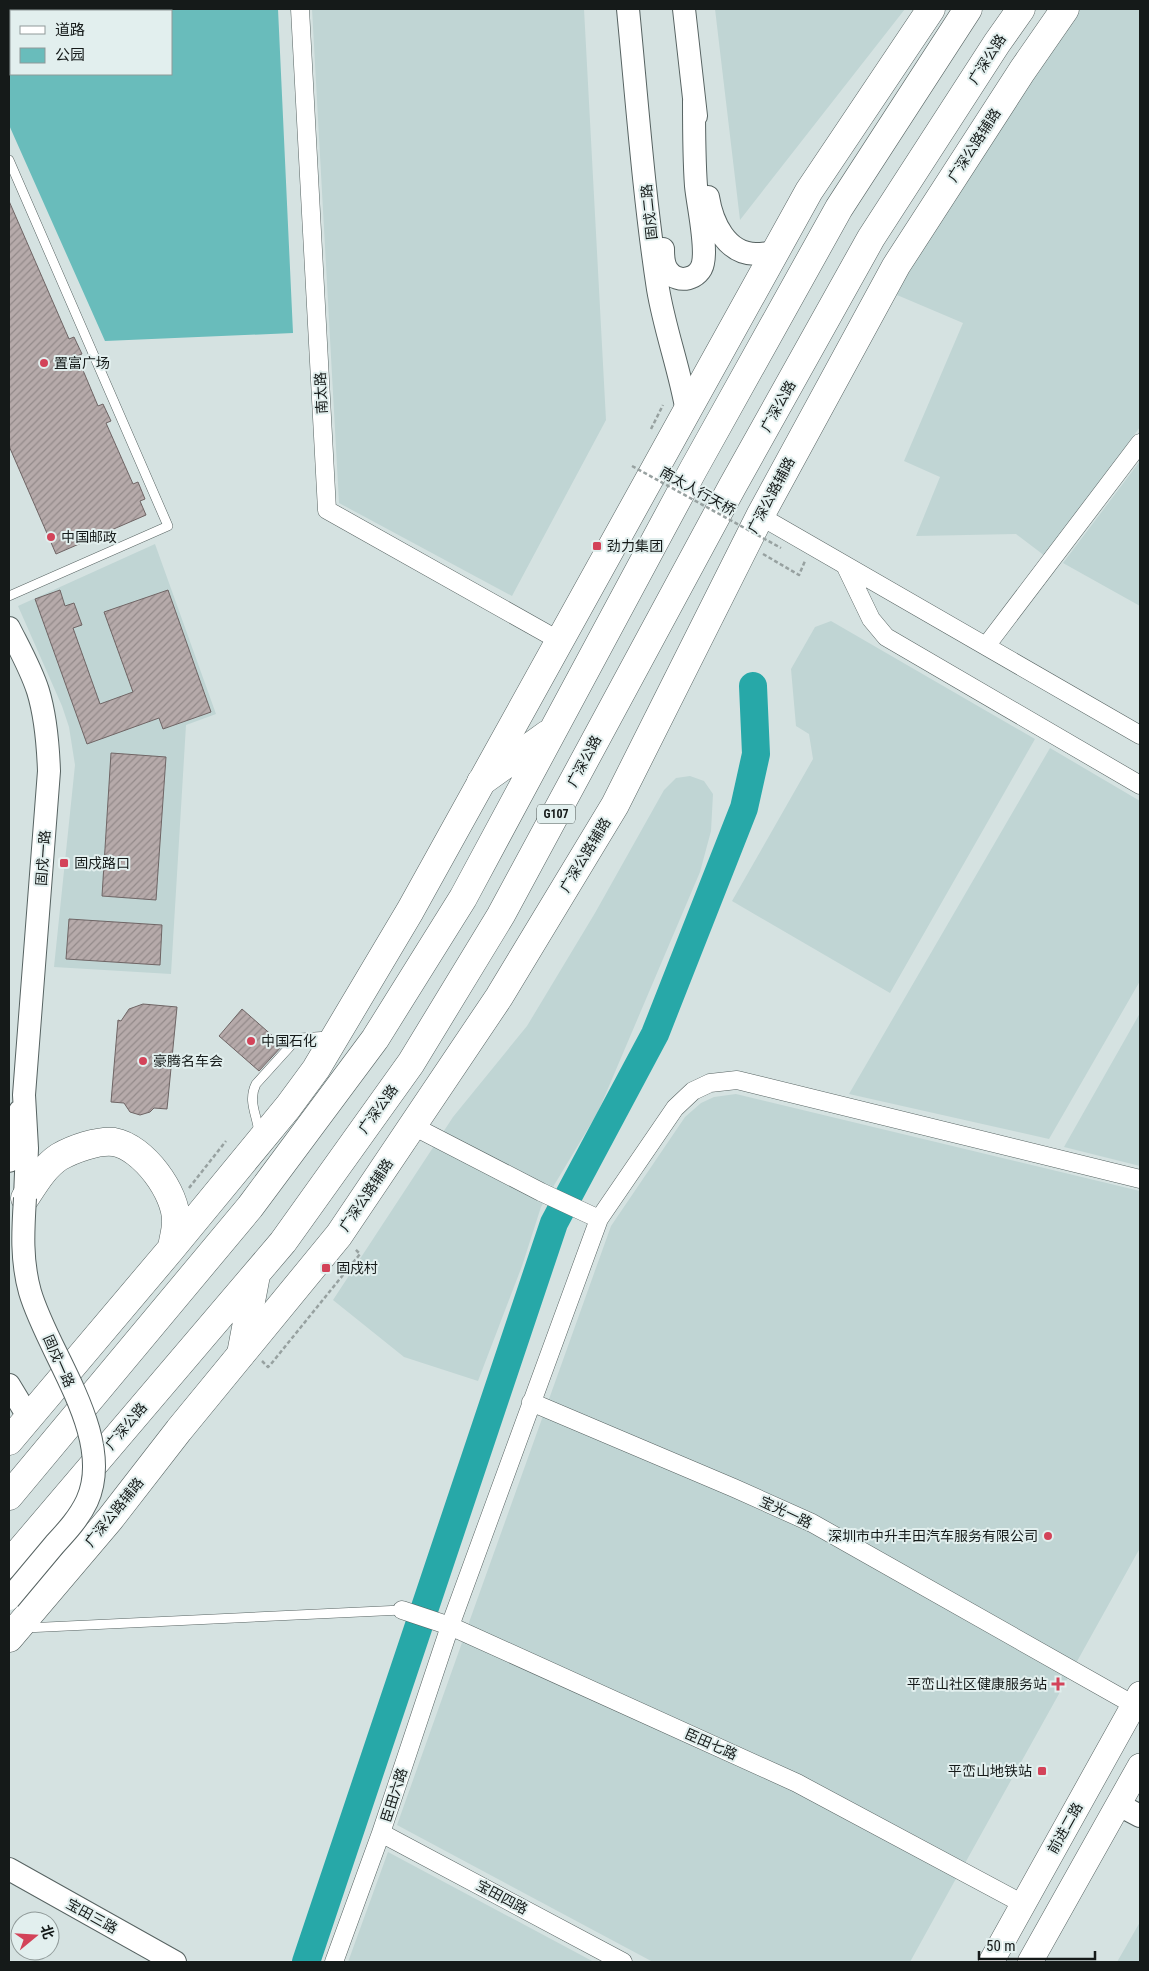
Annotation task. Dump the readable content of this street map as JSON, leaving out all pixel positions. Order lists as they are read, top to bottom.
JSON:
{
  "streets": {
    "main road": [
      "广深公路",
      "广深公路辅路",
      "G107",
      "前进二路"
    ],
    "street": [
      "固戍二路",
      "南太路",
      "固戍一路",
      "宝光一路",
      "臣田七路",
      "臣田六路",
      "宝田四路",
      "宝田三路"
    ],
    "path": ["南太人行天桥"]
  },
  "crossings": [
    ["宝光一路", "臣田六路"],
    ["宝光一路", "前进二路"],
    ["臣田七路", "臣田六路"],
    ["臣田七路", "前进二路"],
    ["臣田六路", "宝田四路"]
  ],
  "places": {
    "other": [
      "置富广场",
      "中国邮政",
      "中国石化",
      "豪腾名车会",
      "深圳市中升丰田汽车服务有限公司"
    ],
    "transit": [
      "劲力集团",
      "固戍路口",
      "固戍村",
      "平峦山地铁站"
    ],
    "health": ["平峦山社区健康服务站"]
  },
  "legend": ["道路", "公园"],
  "scale_bar": "50 m",
  "north": "right"
}
